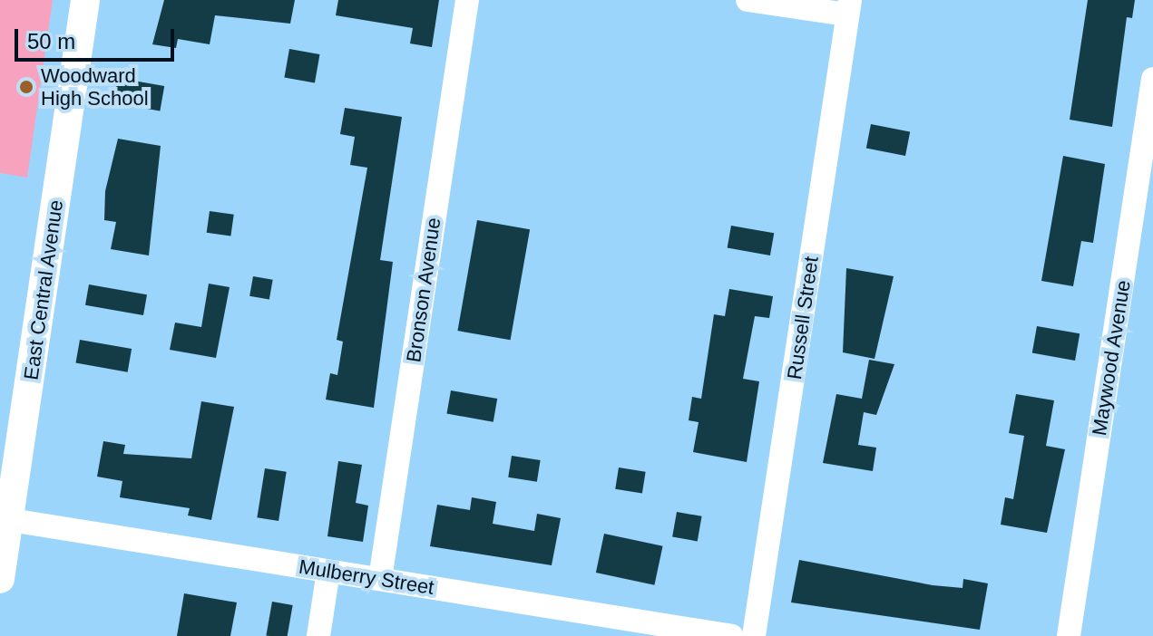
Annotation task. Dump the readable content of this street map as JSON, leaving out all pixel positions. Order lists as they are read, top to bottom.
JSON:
{
  "streets": {
    "street": [
      "East Central Avenue",
      "Bronson Avenue",
      "Russell Street",
      "Maywood Avenue",
      "Mulberry Street"
    ]
  },
  "crossings": [
    ["East Central Avenue", "Mulberry Street"],
    ["Bronson Avenue", "Mulberry Street"]
  ],
  "places": ["Woodward High School"],
  "scale_bar": "50 m"
}
